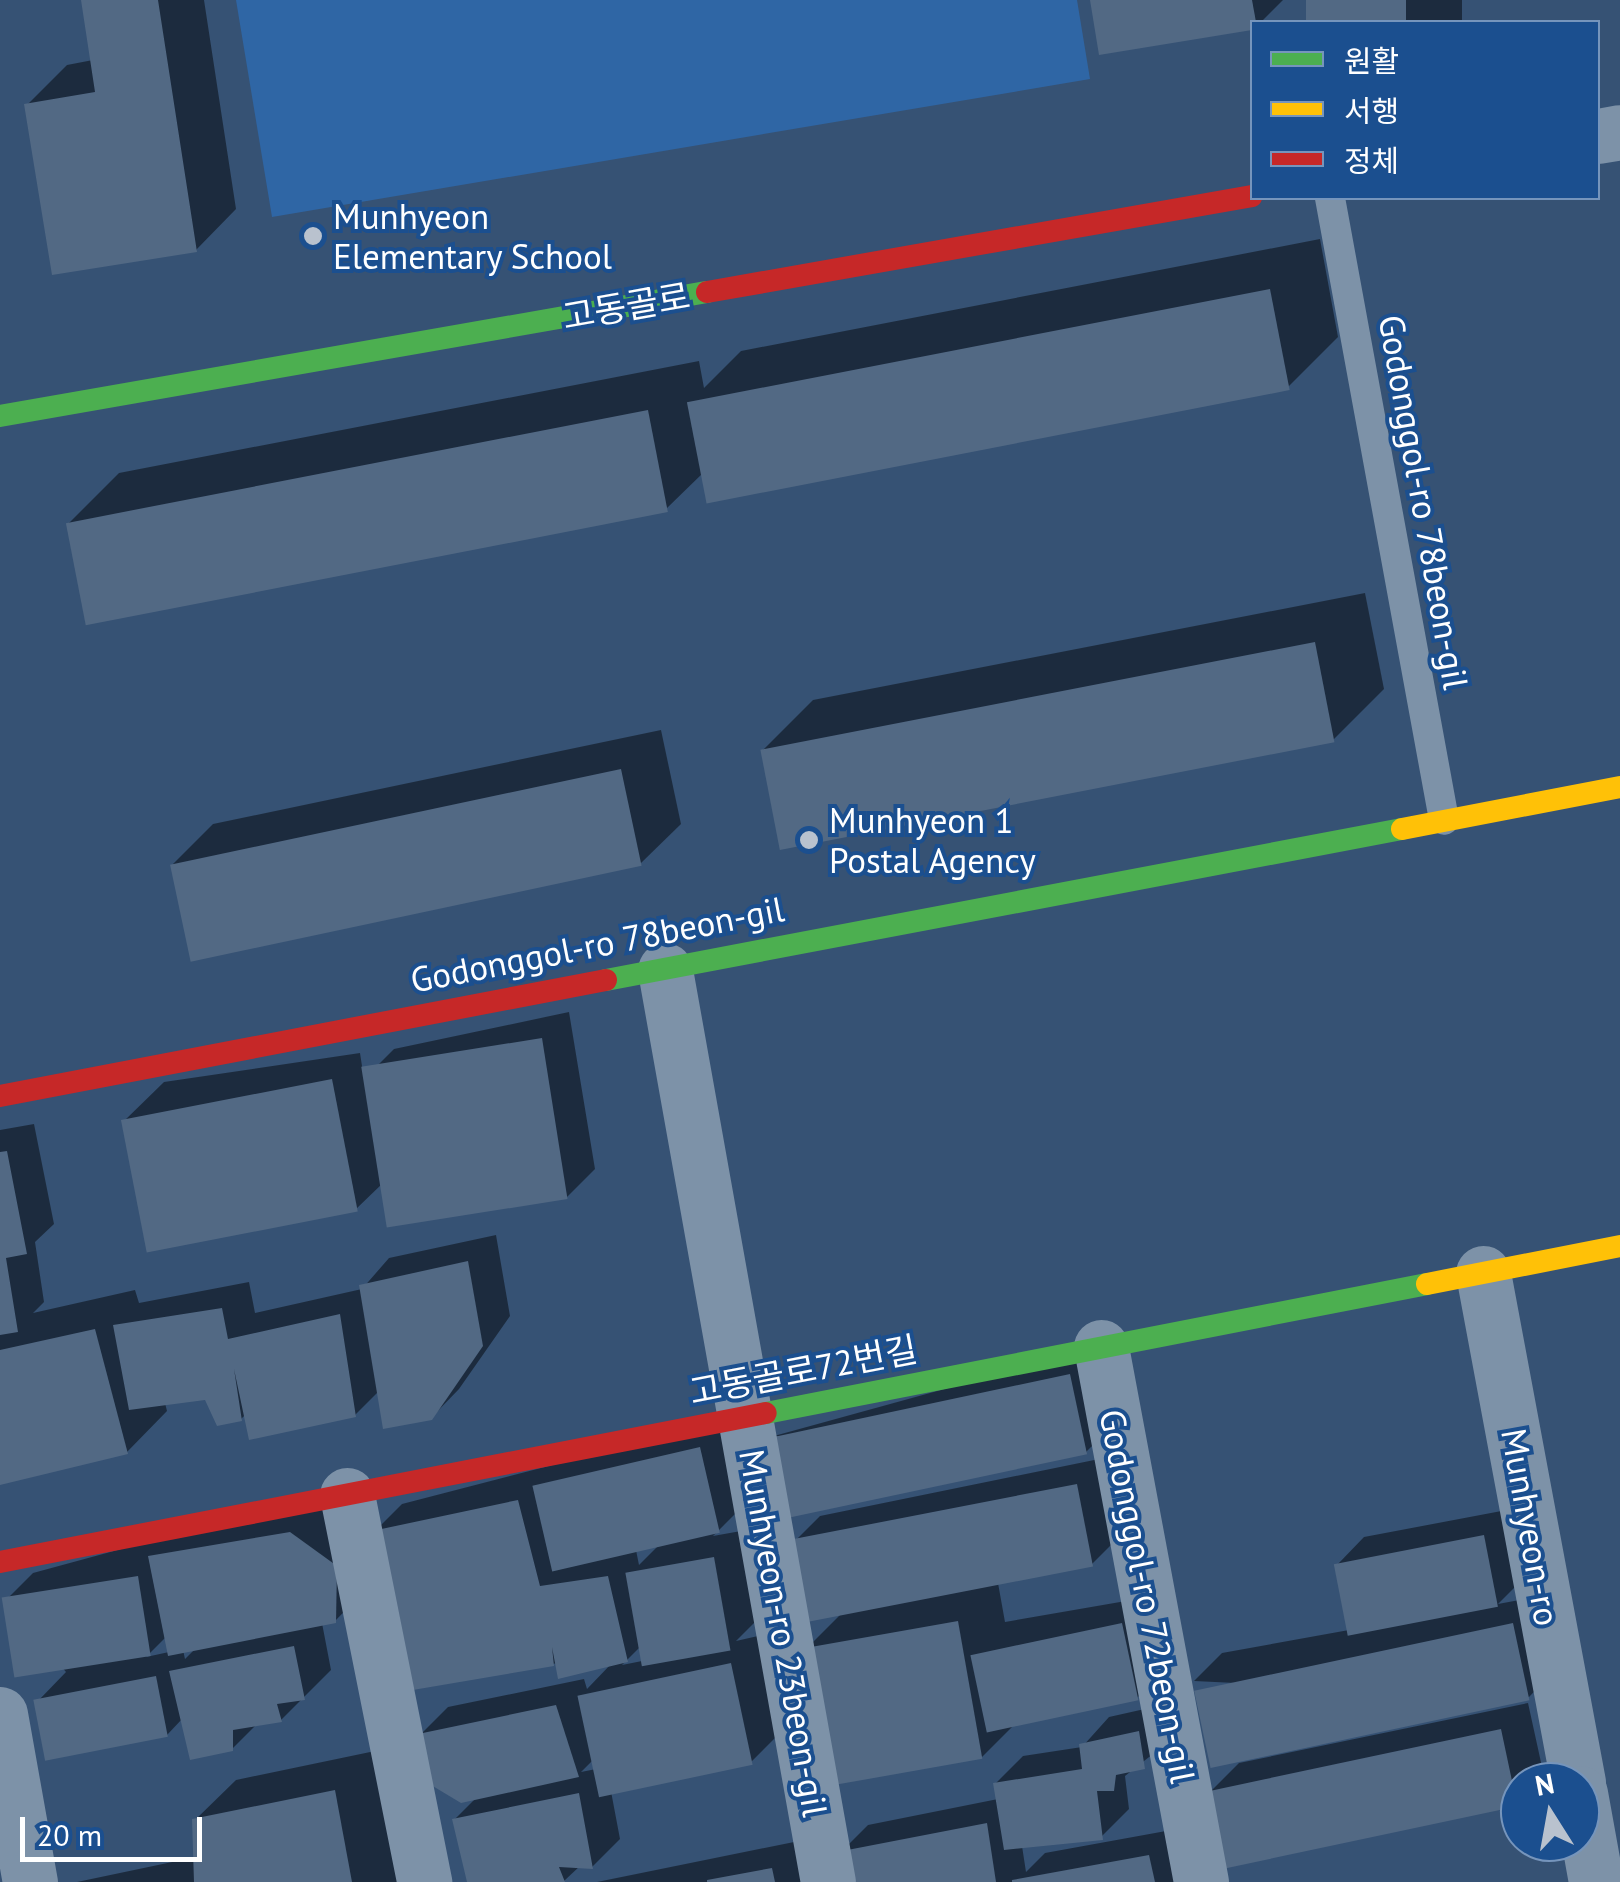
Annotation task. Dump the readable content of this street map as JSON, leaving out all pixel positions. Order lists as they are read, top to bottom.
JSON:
{
  "streets": {
    "street": [
      "고동골로",
      "Godonggol-ro 78beon-gil",
      "고동골로72번길",
      "Munhyeon-ro",
      "Godonggol-ro 72beon-gil",
      "Munhyeon-ro 23beon-gil"
    ]
  },
  "crossings": [
    ["Godonggol-ro 78beon-gil", "Munhyeon-ro 23beon-gil"],
    ["고동골로72번길", "Munhyeon-ro"],
    ["고동골로72번길", "Godonggol-ro 72beon-gil"],
    ["고동골로72번길", "Munhyeon-ro 23beon-gil"]
  ],
  "places": ["Munhyeon Elementary School", "Munhyeon 1 Postal Agency"],
  "legend": ["원활", "서행", "정체"],
  "scale_bar": "20 m",
  "north": "top"
}
